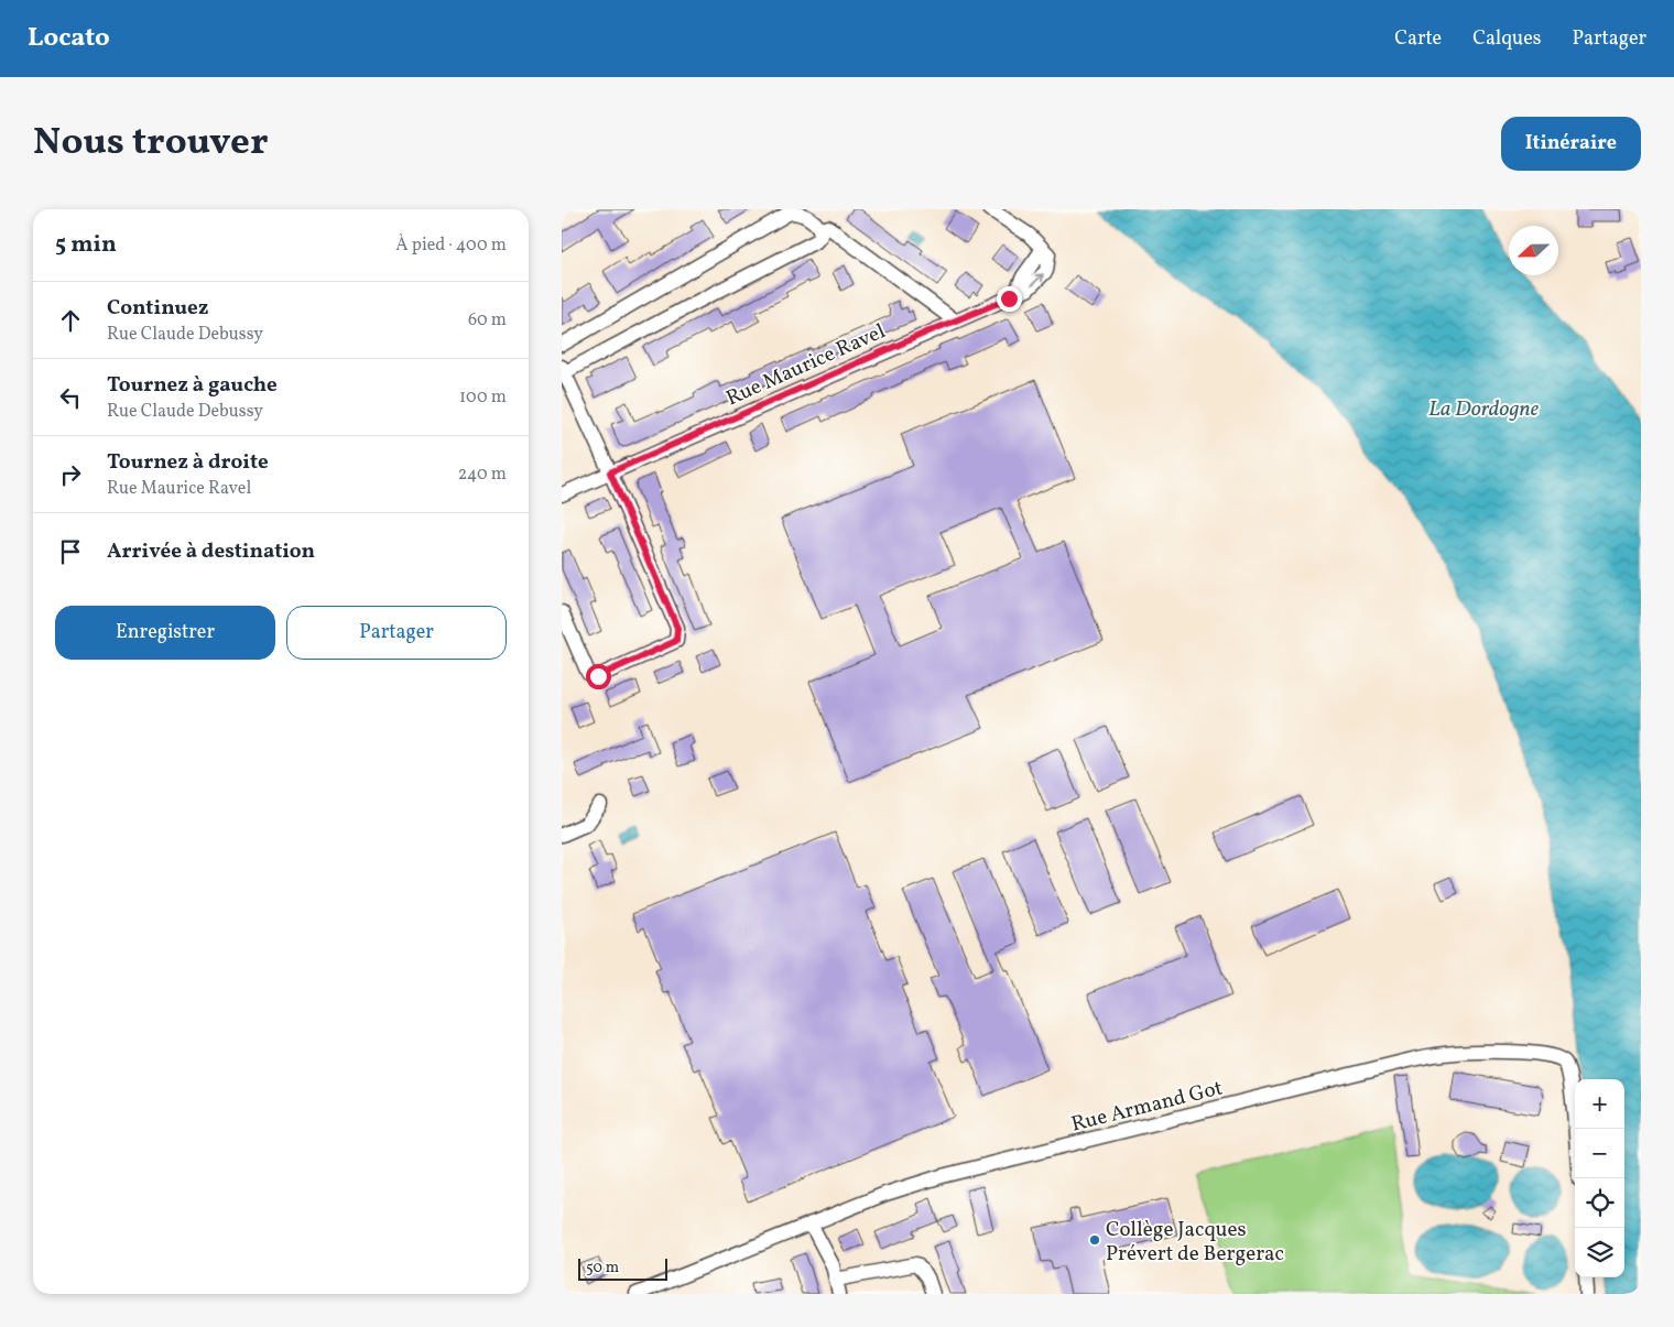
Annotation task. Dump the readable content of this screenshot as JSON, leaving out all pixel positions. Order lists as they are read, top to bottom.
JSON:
{
  "streets": {
    "street": ["Rue Maurice Ravel", "Rue Armand Got"]
  },
  "water": ["La Dordogne"],
  "places": ["Collège Jacques Prévert de Bergerac"],
  "scale_bar": "50 m",
  "north": "left",
  "page": {
    "header": "Locato",
    "nav": ["Carte", "Calques", "Partager"],
    "title": "Nous trouver",
    "buttons": [
      "Itinéraire",
      ["Enregistrer", "Partager"]
    ],
    "heading": ["5 min", "À pied · 400 m"],
    "list": [
      ["Continuez", "Rue Claude Debussy", "60 m"],
      ["Tournez à gauche", "Rue Claude Debussy", "100 m"],
      ["Tournez à droite", "Rue Maurice Ravel", "240 m"],
      "Arrivée à destination"
    ],
    "map_buttons": ["+", "−"],
    "scale": "50 m"
  }
}
